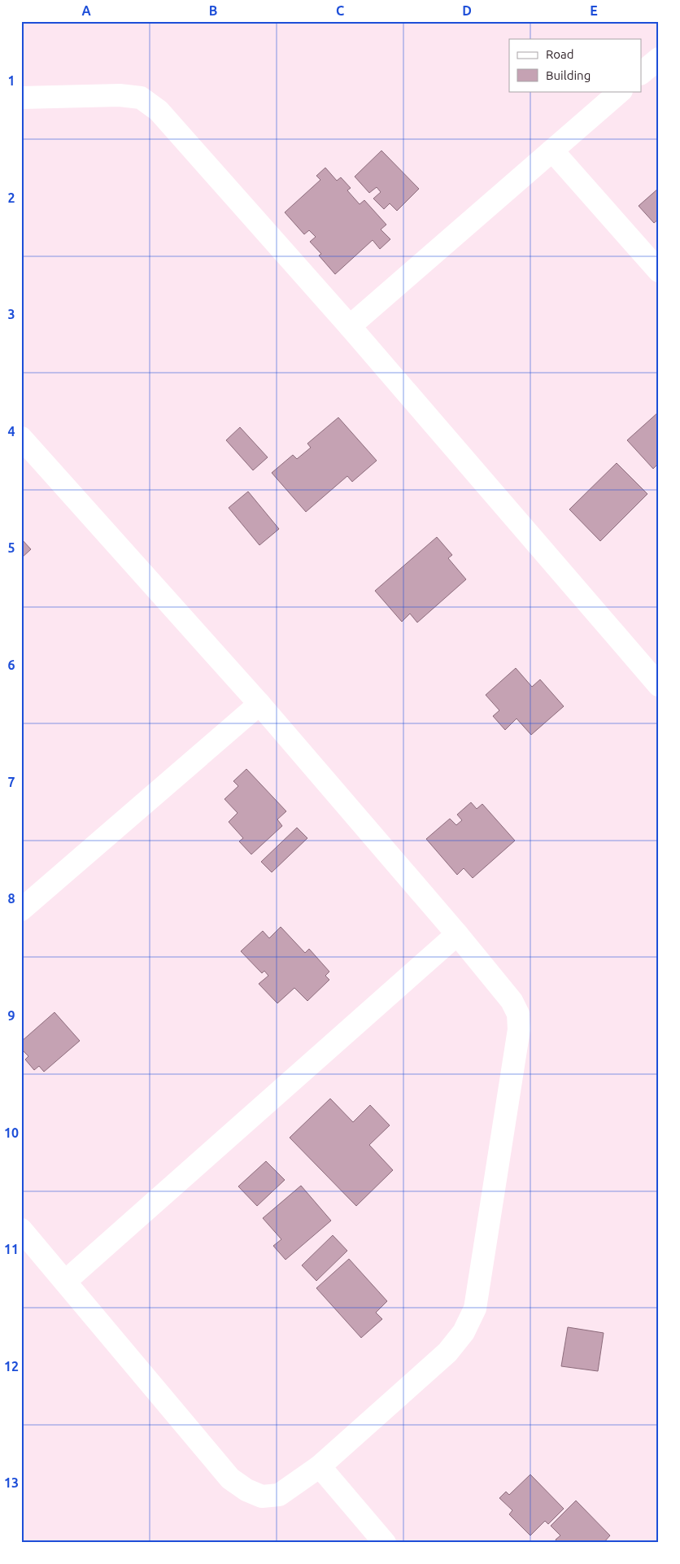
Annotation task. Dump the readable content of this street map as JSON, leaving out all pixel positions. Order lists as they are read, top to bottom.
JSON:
{
  "legend": ["Road", "Building"],
  "grid": {
    "columns": [
      "A",
      "B",
      "C",
      "D",
      "E"
    ],
    "rows": [
      "1",
      "2",
      "3",
      "4",
      "5",
      "6",
      "7",
      "8",
      "9",
      "10",
      "11",
      "12",
      "13"
    ]
  }
}
